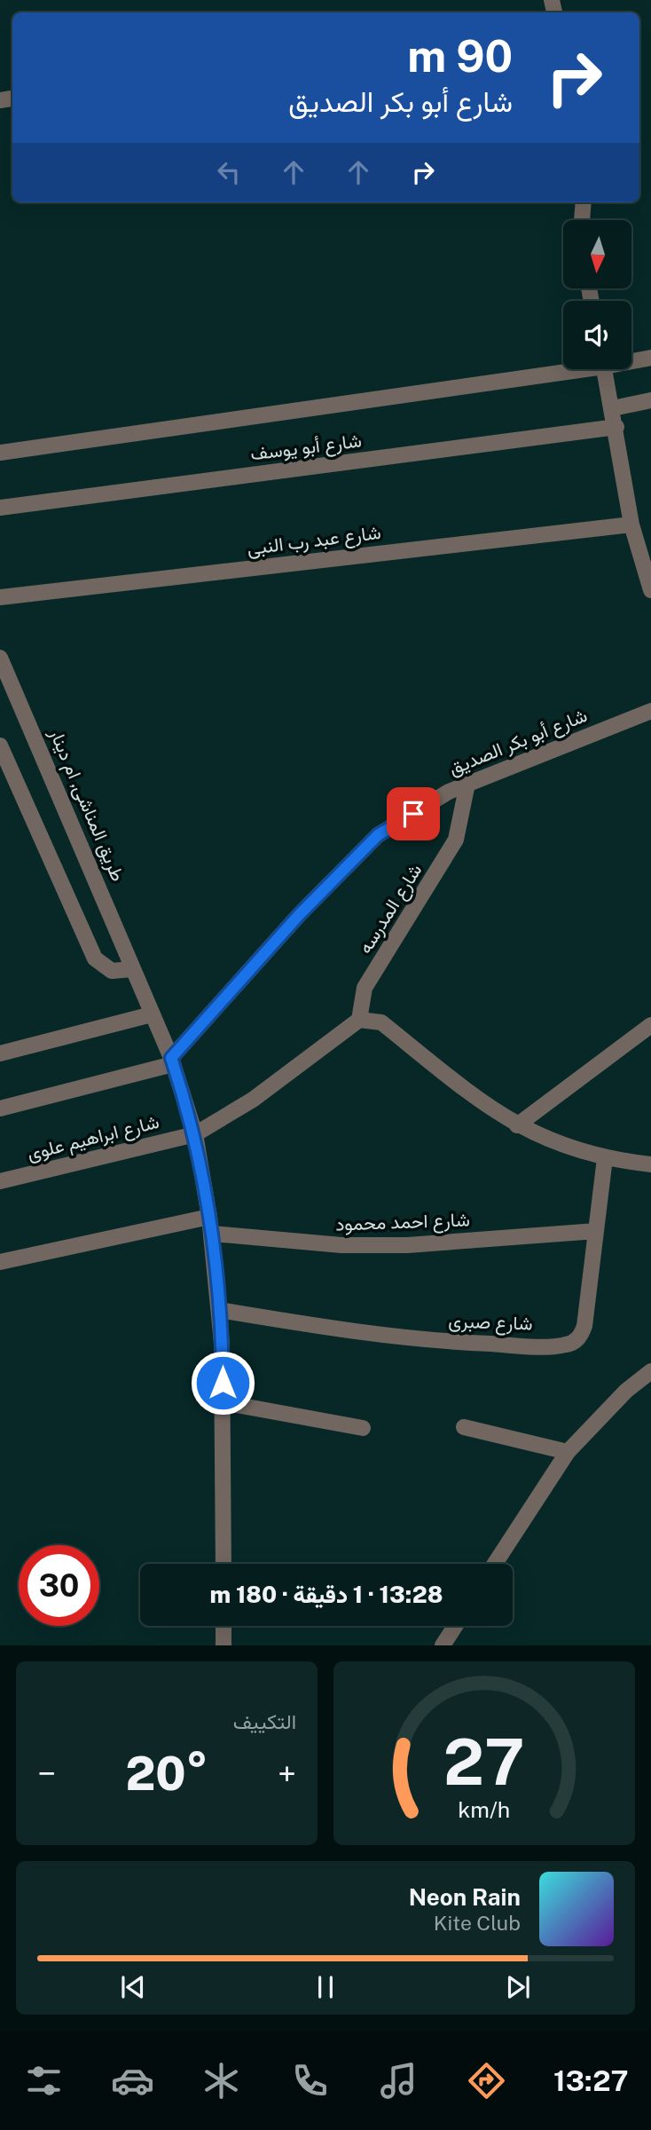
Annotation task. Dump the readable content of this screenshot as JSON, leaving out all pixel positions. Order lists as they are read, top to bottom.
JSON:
{
  "streets": {
    "street": [
      "شارع أبو يوسف",
      "شارع عبد رب النبى",
      "شارع أبو بكر الصديق",
      "طريق المناشى, ام دينار",
      "شارع المدرسه",
      "شارع ابراهيم علوى",
      "شارع احمد محمود",
      "شارع صبرى"
    ]
  },
  "crossings": [
    ["شارع أبو بكر الصديق", "طريق المناشى, ام دينار"],
    ["شارع أبو بكر الصديق", "شارع المدرسه"],
    ["طريق المناشى, ام دينار", "شارع ابراهيم علوى"],
    ["طريق المناشى, ام دينار", "شارع احمد محمود"],
    ["طريق المناشى, ام دينار", "شارع صبرى"],
    ["شارع المدرسه", "شارع ابراهيم علوى"],
    ["شارع احمد محمود", "شارع صبرى"]
  ],
  "north": "bottom",
  "page": {
    "turn": ["90 m", "شارع أبو بكر الصديق"],
    "limit": "30",
    "trip": "13:28 · 1 دقيقة · 180 m",
    "tile": "التكييف",
    "heat": ["−", "20°", "+"],
    "song": ["Neon Rain", "Kite Club"],
    "tabs": "13:27",
    "gauge": ["27", "km/h"]
  }
}
